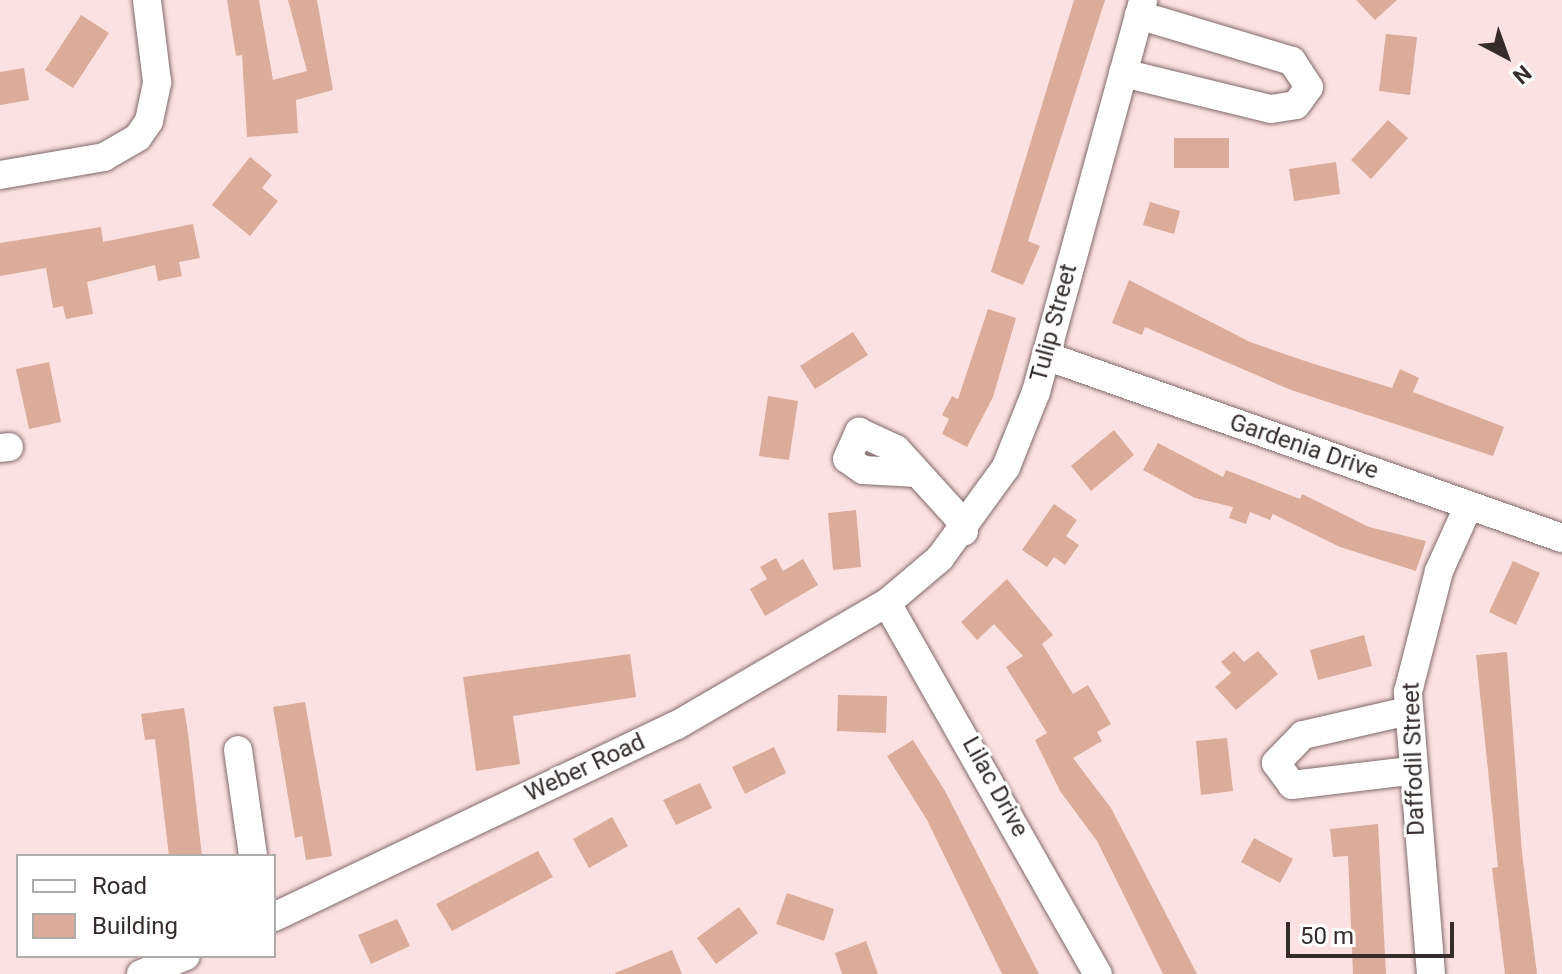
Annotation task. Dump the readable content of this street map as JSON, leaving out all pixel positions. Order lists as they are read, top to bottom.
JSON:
{
  "streets": {
    "street": [
      "Tulip Street",
      "Gardenia Drive",
      "Daffodil Street",
      "Weber Road",
      "Lilac Drive"
    ]
  },
  "crossings": [
    ["Tulip Street", "Gardenia Drive"],
    ["Tulip Street", "Weber Road"],
    ["Tulip Street", "Lilac Drive"],
    ["Gardenia Drive", "Daffodil Street"],
    ["Weber Road", "Lilac Drive"]
  ],
  "legend": ["Road", "Building"],
  "scale_bar": "50 m",
  "north": "bottom right"
}
